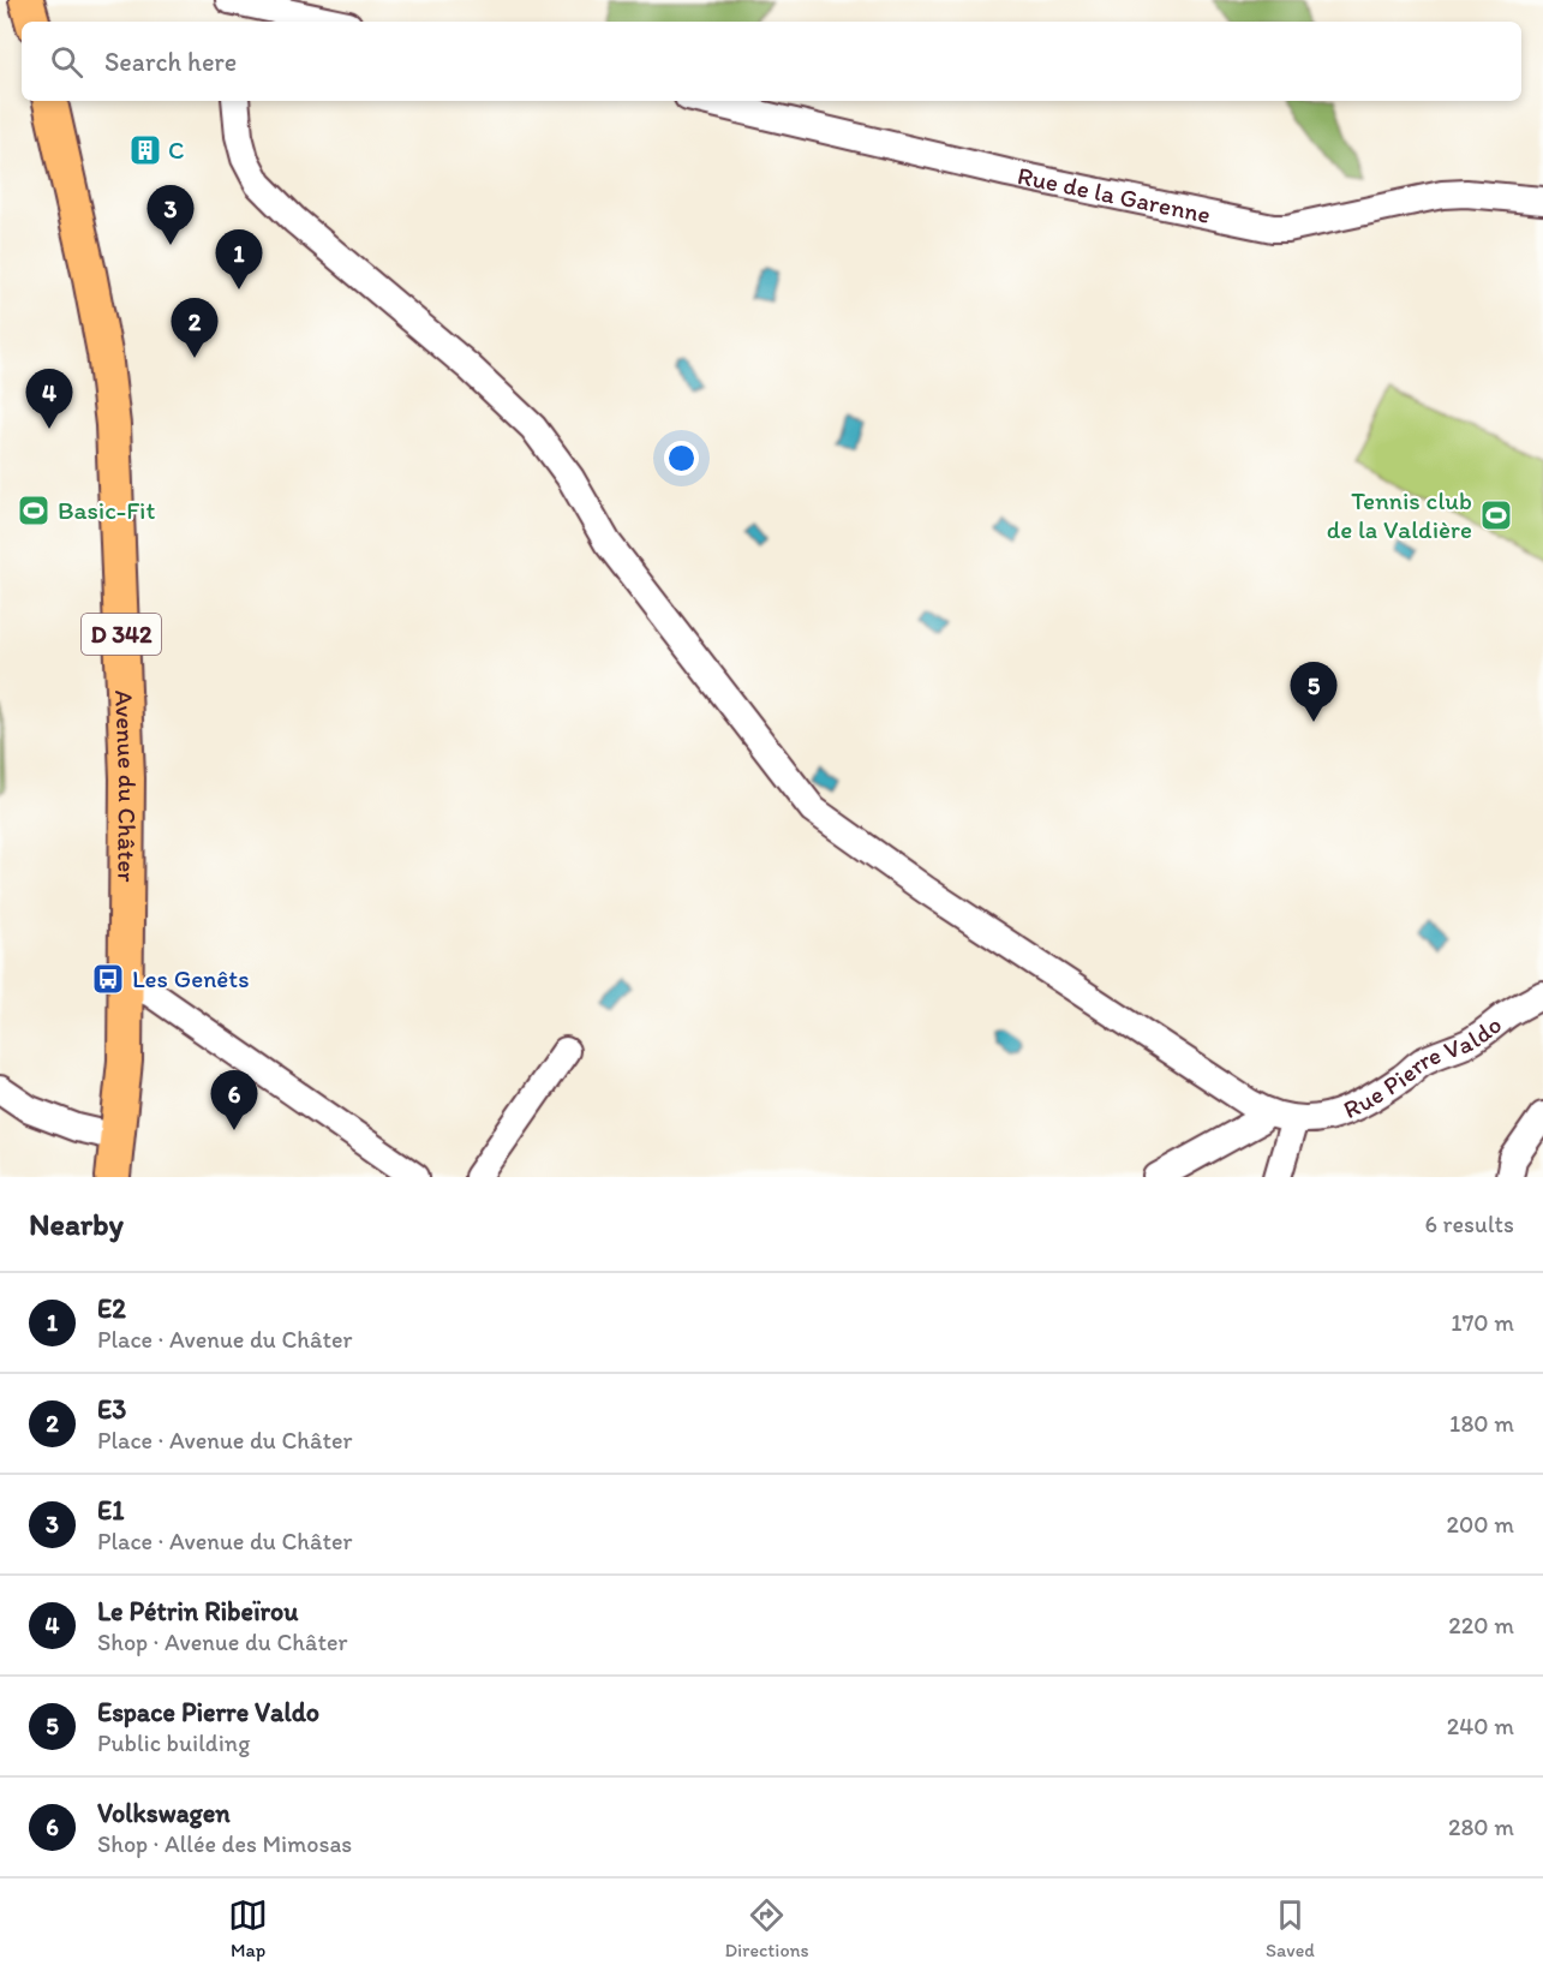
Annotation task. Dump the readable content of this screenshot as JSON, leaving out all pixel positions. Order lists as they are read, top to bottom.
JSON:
{
  "streets": {
    "main road": ["D 342", "Avenue du Châter"],
    "street": ["Rue de la Garenne", "Rue Pierre Valdo"]
  },
  "places": {
    "building": ["C"],
    "sports": ["Basic-Fit", "Tennis club de la Valdière"],
    "bus stop": ["Les Genêts"]
  },
  "page": {
    "search": "Search here",
    "pins": [
      "3",
      "1",
      "2",
      "4",
      "5",
      "6"
    ],
    "heading": ["Nearby", "6 results"],
    "list": [
      {
        "mark": "1",
        "name": "E2",
        "note": "Place · Avenue du Châter",
        "value": "170 m"
      },
      {
        "mark": "2",
        "name": "E3",
        "note": "Place · Avenue du Châter",
        "value": "180 m"
      },
      {
        "mark": "3",
        "name": "E1",
        "note": "Place · Avenue du Châter",
        "value": "200 m"
      },
      {
        "mark": "4",
        "name": "Le Pétrin Ribeïrou",
        "note": "Shop · Avenue du Châter",
        "value": "220 m"
      },
      {
        "mark": "5",
        "name": "Espace Pierre Valdo",
        "note": "Public building",
        "value": "240 m"
      },
      {
        "mark": "6",
        "name": "Volkswagen",
        "note": "Shop · Allée des Mimosas",
        "value": "280 m"
      }
    ],
    "nav": ["Map", "Directions", "Saved"]
  }
}
